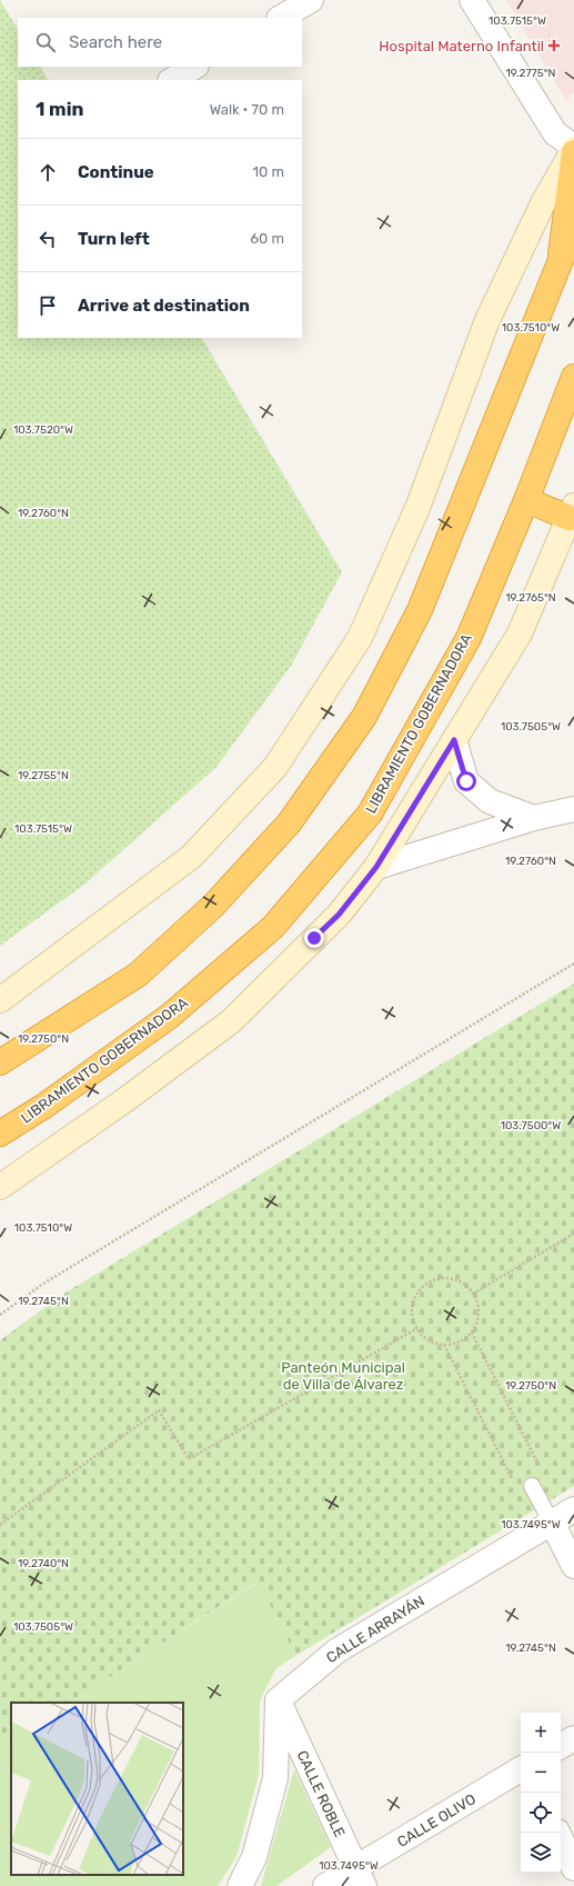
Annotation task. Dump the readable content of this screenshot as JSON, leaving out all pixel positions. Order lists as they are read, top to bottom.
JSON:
{
  "streets": {
    "highway": ["LIBRAMIENTO GOBERNADORA"],
    "street": ["CALLE ARRAYÁN", "CALLE ROBLE", "CALLE OLIVO"]
  },
  "crossings": [
    ["CALLE ARRAYÁN", "CALLE ROBLE"],
    ["CALLE ROBLE", "CALLE OLIVO"]
  ],
  "parks": ["Panteón Municipal de Villa de Álvarez"],
  "places": {
    "health": ["Hospital Materno Infantil"]
  },
  "page": {
    "search": "Search here",
    "heading": ["1 min", "Walk · 70 m"],
    "list": [
      ["Continue", "10 m"],
      ["Turn left", "60 m"],
      "Arrive at destination"
    ],
    "map_buttons": ["+", "−"]
  },
  "coordinates": [
    "103.7515°W",
    "19.2775°N",
    "103.7510°W",
    "103.7520°W",
    "19.2760°N",
    "19.2765°N",
    "103.7505°W",
    "19.2755°N",
    "19.2750°N",
    "103.7500°W",
    "19.2745°N",
    "103.7495°W",
    "19.2740°N"
  ]
}
